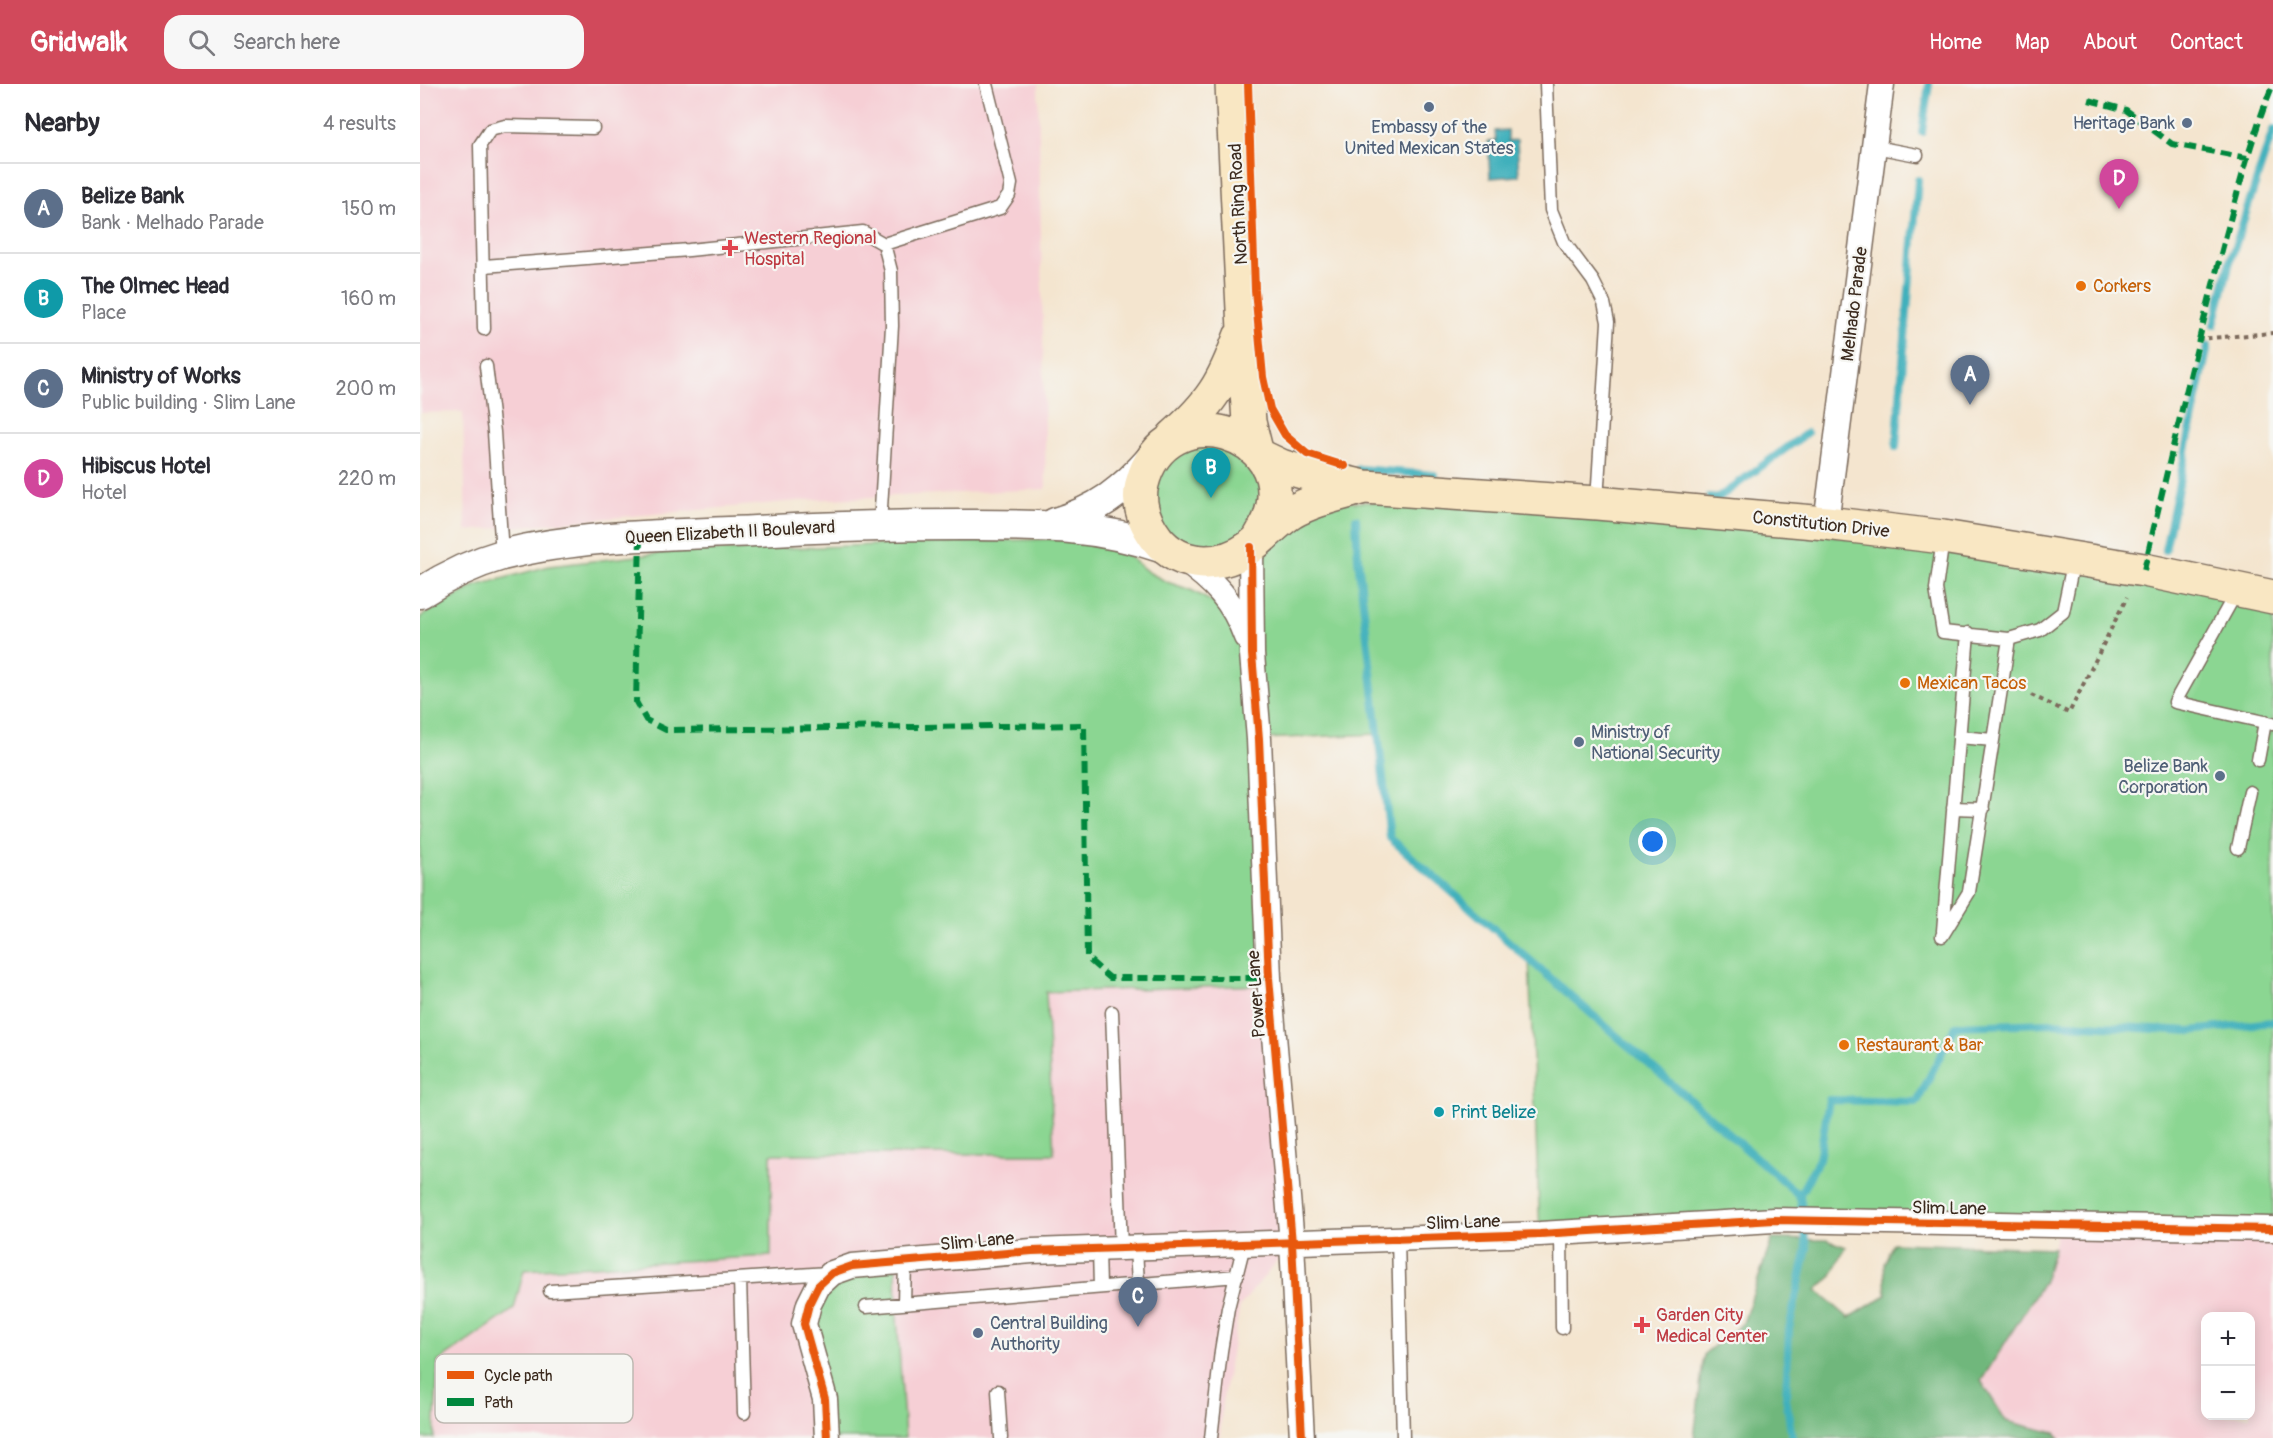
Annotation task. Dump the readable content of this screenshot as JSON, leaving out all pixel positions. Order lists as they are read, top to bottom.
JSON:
{
  "streets": {
    "main road": ["North Ring Road", "Constitution Drive"],
    "street": [
      "Melhado Parade",
      "Queen Elizabeth II Boulevard",
      "Power Lane",
      "Slim Lane"
    ]
  },
  "crossings": [
    ["North Ring Road", "Constitution Drive"],
    ["North Ring Road", "Queen Elizabeth II Boulevard"],
    ["North Ring Road", "Power Lane"],
    ["Melhado Parade", "Constitution Drive"],
    ["Constitution Drive", "Queen Elizabeth II Boulevard"],
    ["Constitution Drive", "Power Lane"],
    ["Queen Elizabeth II Boulevard", "Power Lane"],
    ["Power Lane", "Slim Lane"]
  ],
  "places": {
    "other": [
      "Embassy of the United Mexican States",
      "Heritage Bank",
      "Corkers",
      "Mexican Tacos",
      "Ministry of National Security",
      "Belize Bank Corporation",
      "Restaurant & Bar",
      "Print Belize",
      "Central Building Authority"
    ],
    "health": ["Western Regional Hospital", "Garden City Medical Center"]
  },
  "legend": ["Cycle path", "Path"],
  "page": {
    "header": "Gridwalk",
    "search": "Search here",
    "nav": [
      "Home",
      "Map",
      "About",
      "Contact"
    ],
    "heading": ["Nearby", "4 results"],
    "pins": [
      "D",
      "A",
      "B",
      "C"
    ],
    "list": [
      {
        "mark": "A",
        "name": "Belize Bank",
        "note": "Bank · Melhado Parade",
        "value": "150 m"
      },
      {
        "mark": "B",
        "name": "The Olmec Head",
        "note": "Place",
        "value": "160 m"
      },
      {
        "mark": "C",
        "name": "Ministry of Works",
        "note": "Public building · Slim Lane",
        "value": "200 m"
      },
      {
        "mark": "D",
        "name": "Hibiscus Hotel",
        "note": "Hotel",
        "value": "220 m"
      }
    ],
    "map_buttons": ["+", "−"]
  }
}
